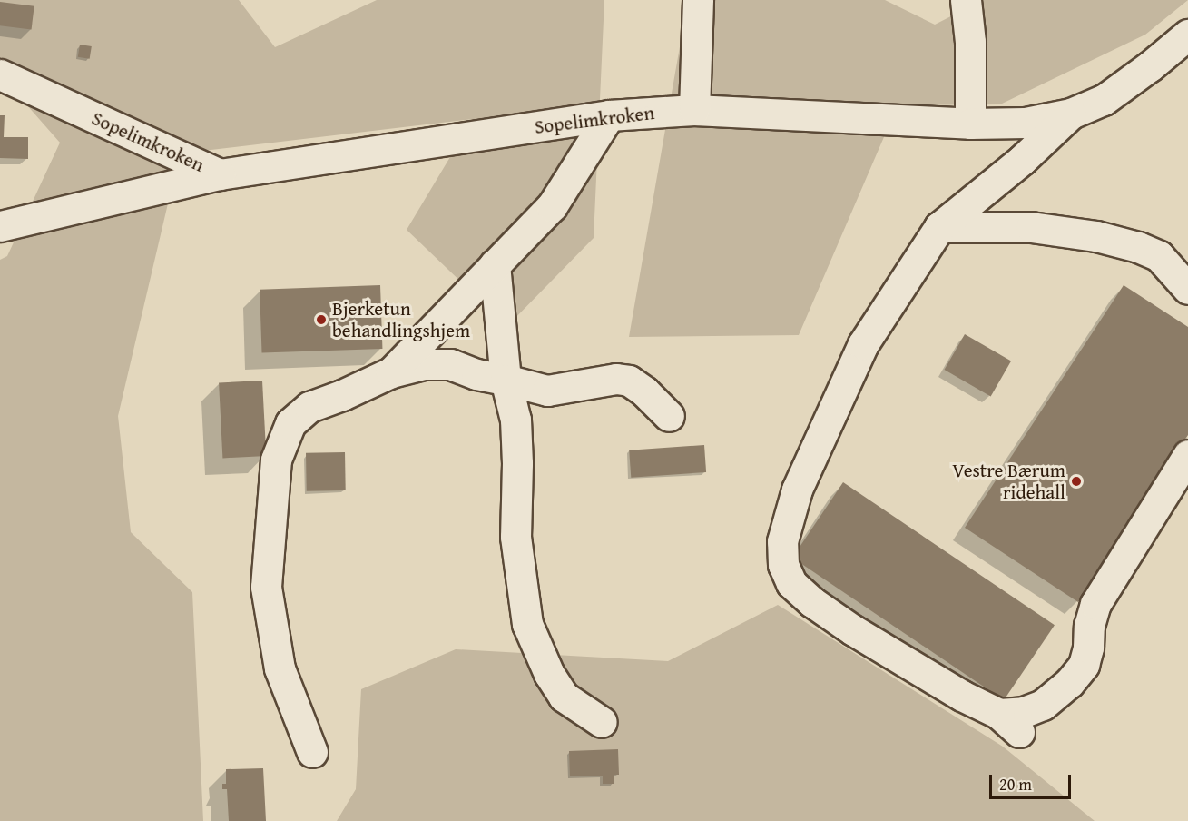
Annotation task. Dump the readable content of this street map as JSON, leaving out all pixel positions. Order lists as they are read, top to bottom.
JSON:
{
  "streets": {
    "street": ["Sopelimkroken"]
  },
  "places": ["Bjerketun behandlingshjem", "Vestre Bærum ridehall"],
  "scale_bar": "20 m"
}
